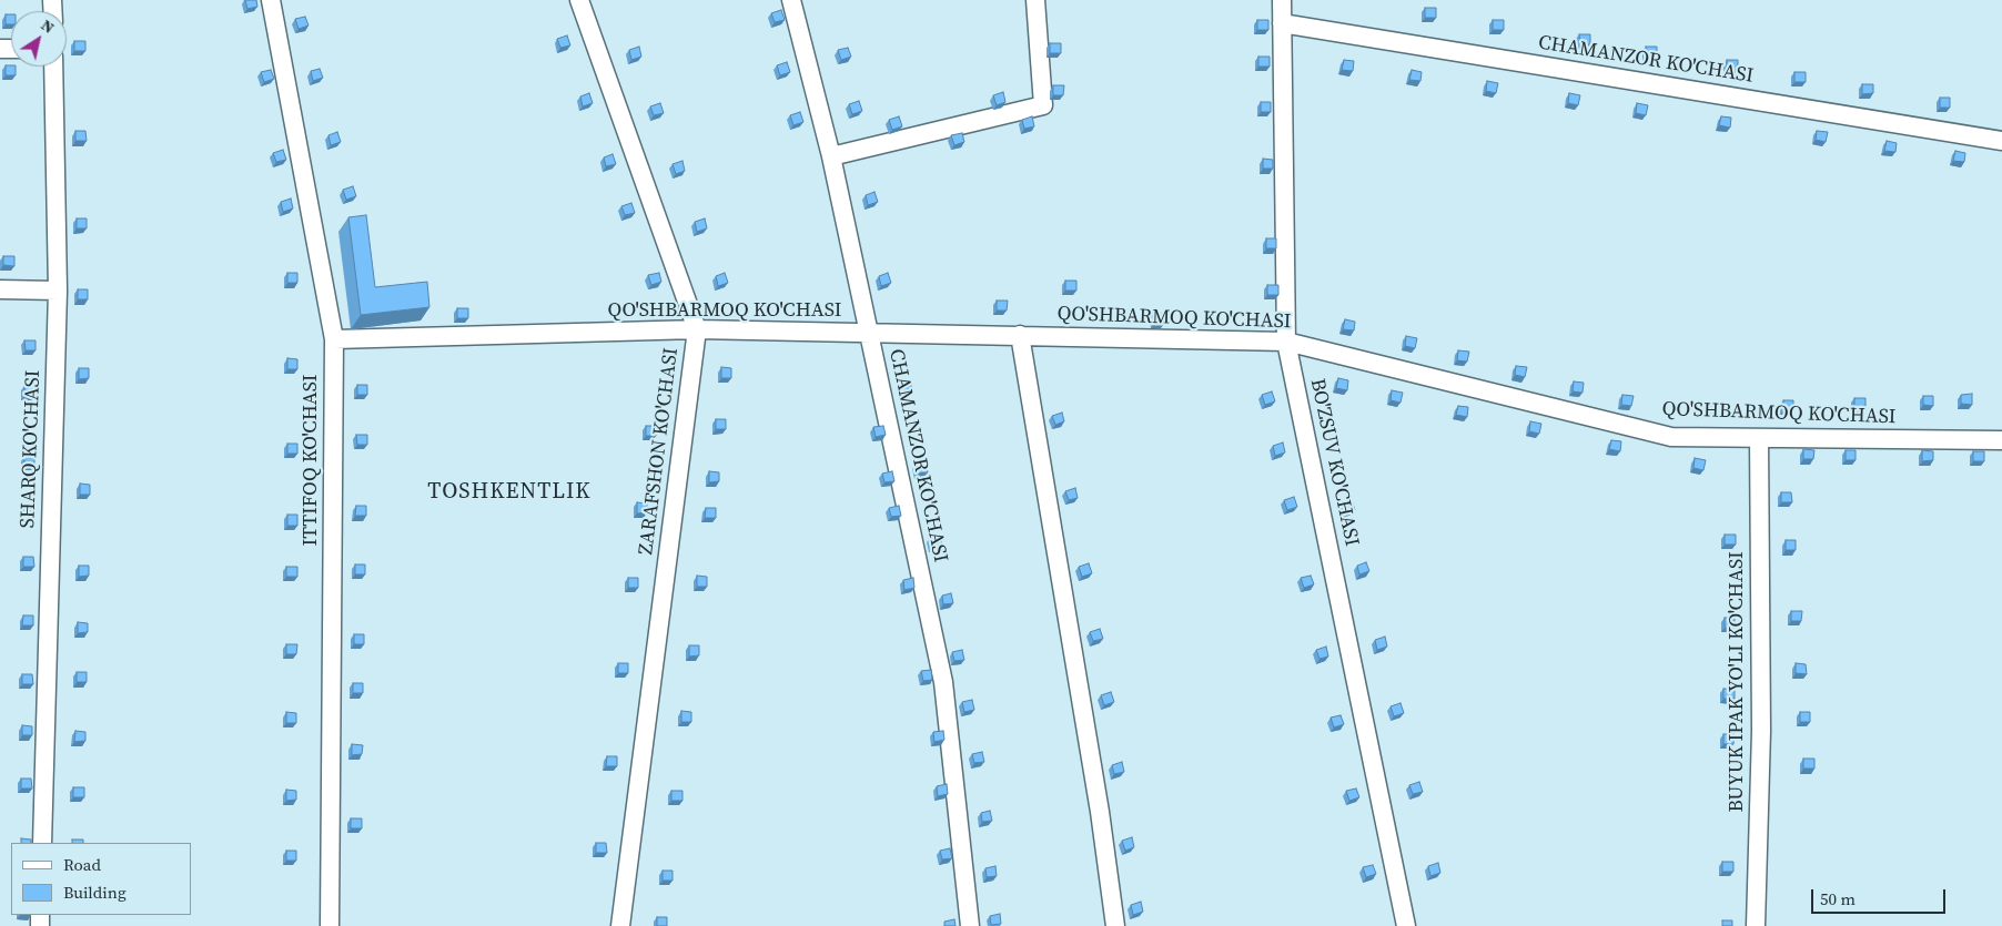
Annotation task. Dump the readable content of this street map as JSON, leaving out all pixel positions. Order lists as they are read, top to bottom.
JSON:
{
  "streets": {
    "street": [
      "CHAMANZOR KO'CHASI",
      "QO'SHBARMOQ KO'CHASI",
      "SHARQ KO'CHASI",
      "ZARAFSHON KO'CHASI",
      "ITTIFOQ KO'CHASI",
      "BO'ZSUV KO'CHASI",
      "BUYUK IPAK YO'LI KO'CHASI"
    ]
  },
  "crossings": [
    ["CHAMANZOR KO'CHASI", "QO'SHBARMOQ KO'CHASI"],
    ["CHAMANZOR KO'CHASI", "BO'ZSUV KO'CHASI"],
    ["QO'SHBARMOQ KO'CHASI", "ZARAFSHON KO'CHASI"],
    ["QO'SHBARMOQ KO'CHASI", "ITTIFOQ KO'CHASI"],
    ["QO'SHBARMOQ KO'CHASI", "BO'ZSUV KO'CHASI"],
    ["QO'SHBARMOQ KO'CHASI", "BUYUK IPAK YO'LI KO'CHASI"]
  ],
  "districts": ["TOSHKENTLIK"],
  "legend": ["Road", "Building"],
  "scale_bar": "50 m",
  "north": "top right"
}
